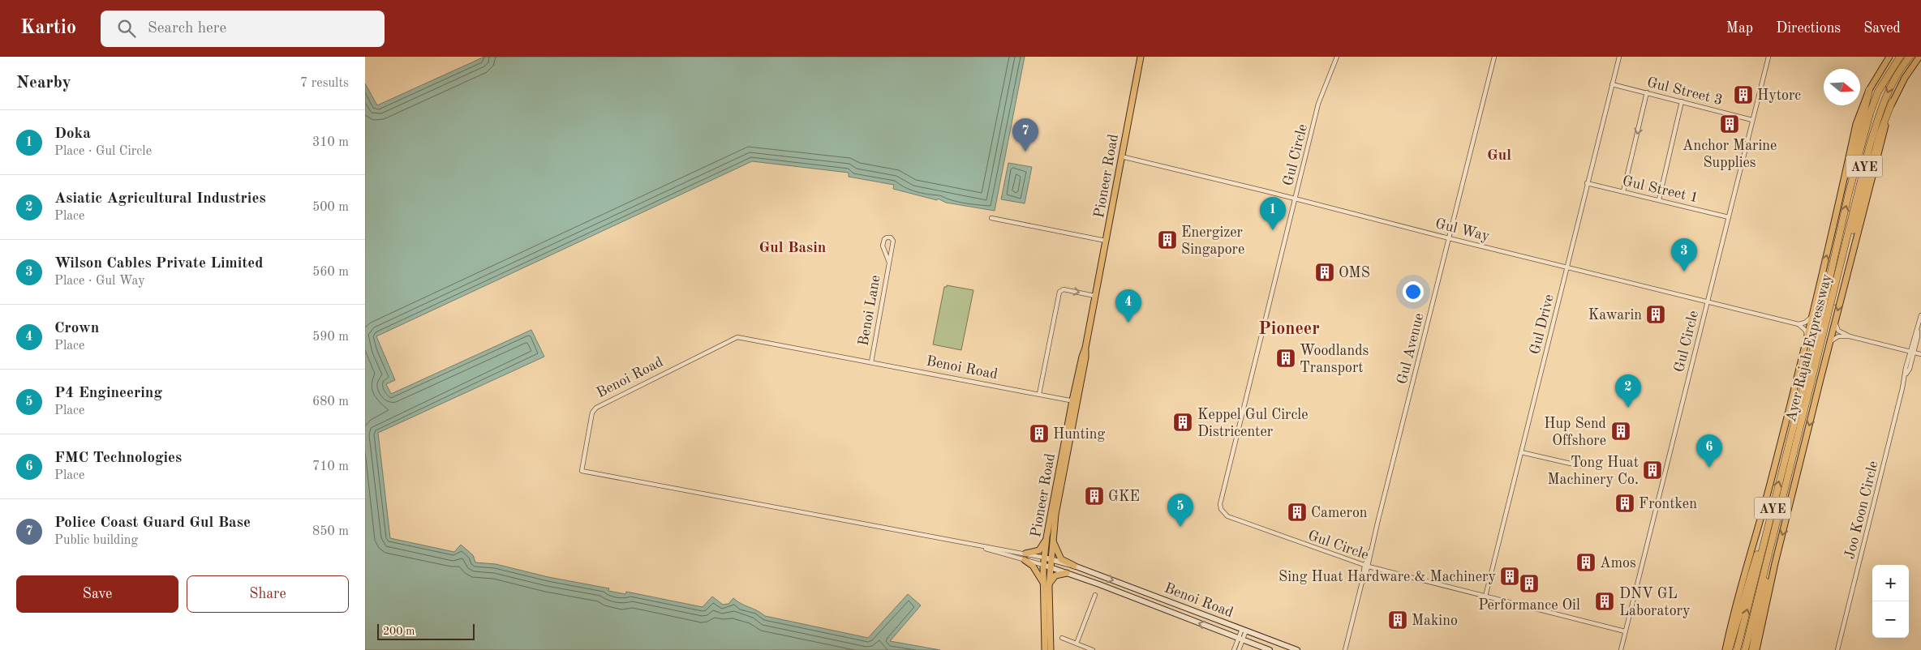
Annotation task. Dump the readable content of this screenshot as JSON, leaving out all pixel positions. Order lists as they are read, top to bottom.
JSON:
{
  "streets": {
    "highway": ["AYE", "Ayer Rajah Expressway"],
    "main road": ["Pioneer Road", "Benoi Road"],
    "street": [
      "Gul Street 3",
      "Gul Circle",
      "Gul Street 1",
      "Gul Way",
      "Benoi Lane",
      "Gul Drive",
      "Gul Avenue",
      "Joo Koon Circle"
    ]
  },
  "crossings": [
    ["Gul Street 3", "Gul Circle"],
    ["Gul Street 3", "Gul Drive"],
    ["Gul Circle", "Gul Street 1"],
    ["Gul Circle", "Gul Way"],
    ["Gul Circle", "Gul Drive"],
    ["Gul Circle", "Gul Avenue"],
    ["Pioneer Road", "Gul Way"],
    ["Pioneer Road", "Benoi Road"],
    ["Gul Street 1", "Gul Drive"],
    ["Gul Way", "Gul Drive"],
    ["Gul Way", "Gul Avenue"],
    ["Benoi Lane", "Benoi Road"]
  ],
  "districts": ["Gul", "Gul Basin", "Pioneer"],
  "places": {
    "building": [
      "Hytorc",
      "Anchor Marine Supplies",
      "Energizer Singapore",
      "OMS",
      "Kawarin",
      "Woodlands Transport",
      "Keppel Gul Circle Districenter",
      "Hup Send Offshore",
      "Hunting",
      "Tong Huat Machinery Co.",
      "GKE",
      "Frontken",
      "Cameron",
      "Amos",
      "Sing Huat Hardware & Machinery",
      "Performance Oil",
      "DNV GL Laboratory",
      "Makino"
    ]
  },
  "scale_bar": "200 m",
  "north": "right",
  "page": {
    "header": "Kartio",
    "search": "Search here",
    "nav": ["Map", "Directions", "Saved"],
    "heading": ["Nearby", "7 results"],
    "list": [
      {
        "mark": "1",
        "name": "Doka",
        "note": "Place · Gul Circle",
        "value": "310 m"
      },
      {
        "mark": "2",
        "name": "Asiatic Agricultural Industries",
        "note": "Place",
        "value": "500 m"
      },
      {
        "mark": "3",
        "name": "Wilson Cables Private Limited",
        "note": "Place · Gul Way",
        "value": "560 m"
      },
      {
        "mark": "4",
        "name": "Crown",
        "note": "Place",
        "value": "590 m"
      },
      {
        "mark": "5",
        "name": "P4 Engineering",
        "note": "Place",
        "value": "680 m"
      },
      {
        "mark": "6",
        "name": "FMC Technologies",
        "note": "Place",
        "value": "710 m"
      },
      {
        "mark": "7",
        "name": "Police Coast Guard Gul Base",
        "note": "Public building",
        "value": "850 m"
      }
    ],
    "pins": [
      "7",
      "1",
      "3",
      "4",
      "2",
      "6",
      "5"
    ],
    "buttons": ["Save", "Share"],
    "map_buttons": ["+", "−"],
    "scale": "200 m"
  }
}
